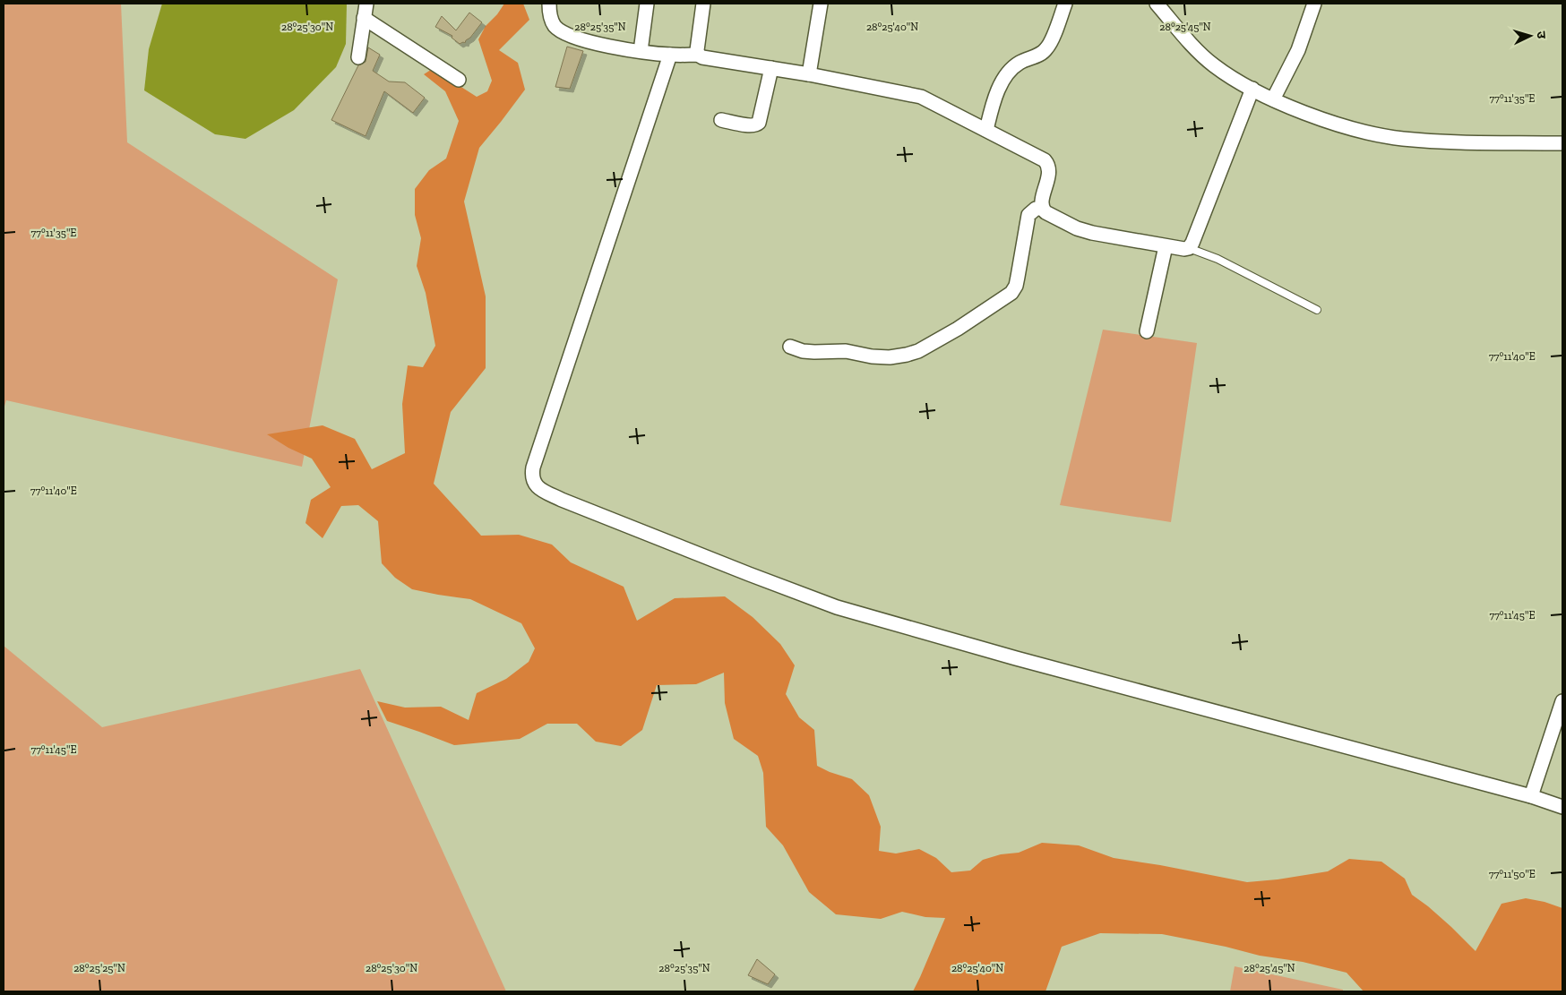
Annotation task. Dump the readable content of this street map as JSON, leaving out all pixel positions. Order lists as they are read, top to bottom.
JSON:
{
  "north": "right",
  "coordinates": [
    "28°25'30\"N",
    "28°25'35\"N",
    "28°25'40\"N",
    "28°25'45\"N",
    "77°11'35\"E",
    "77°11'40\"E",
    "77°11'45\"E",
    "77°11'50\"E",
    "28°25'25\"N"
  ]
}
